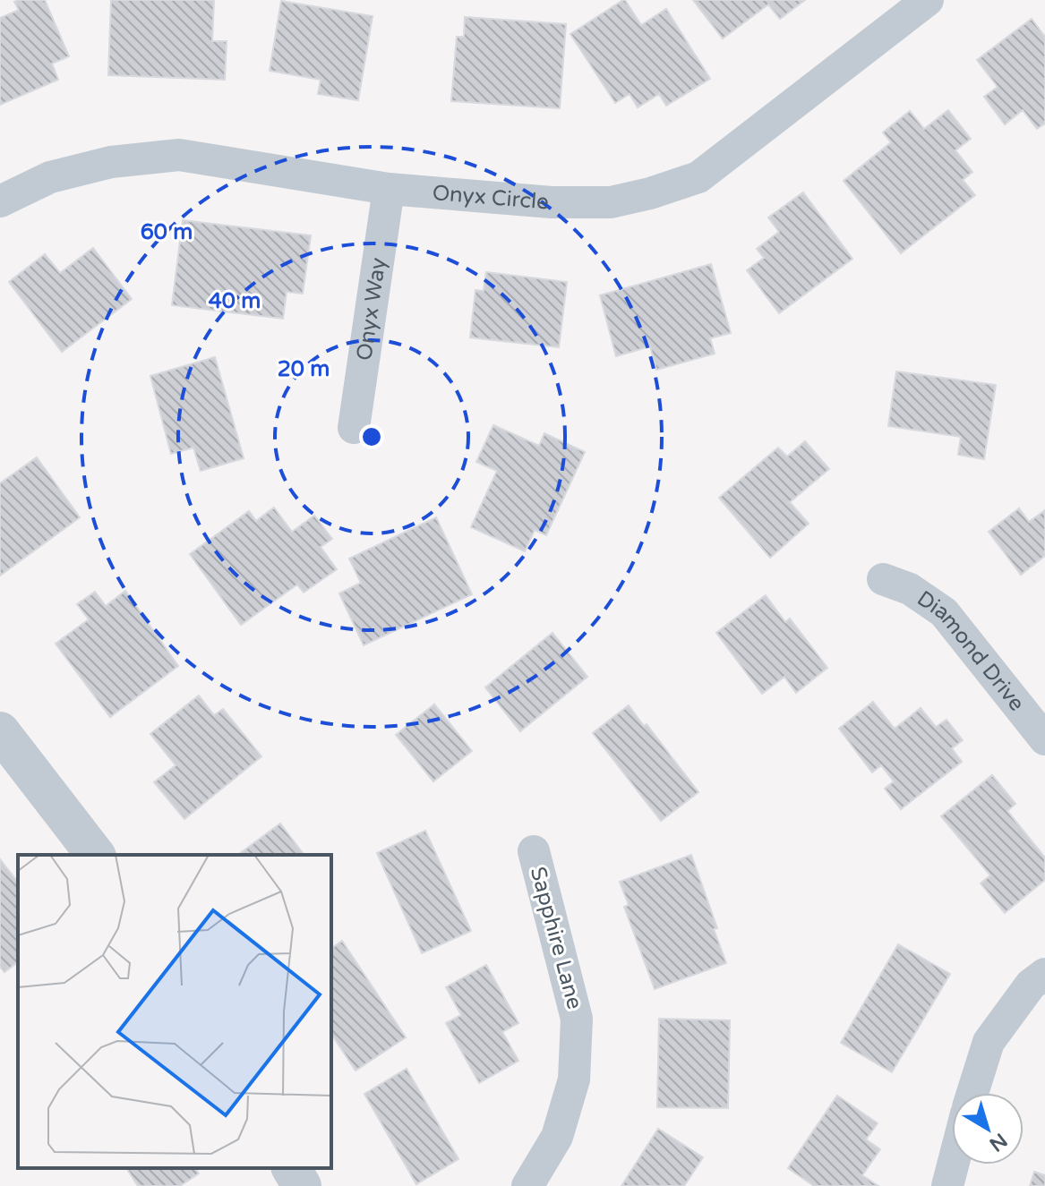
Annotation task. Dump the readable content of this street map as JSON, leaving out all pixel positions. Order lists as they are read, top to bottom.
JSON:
{
  "streets": {
    "street": [
      "Onyx Circle",
      "Onyx Way",
      "Diamond Drive",
      "Sapphire Lane"
    ]
  },
  "crossings": [
    ["Onyx Circle", "Onyx Way"]
  ],
  "north": "bottom right",
  "rings": ["60 m", "40 m", "20 m"]
}
